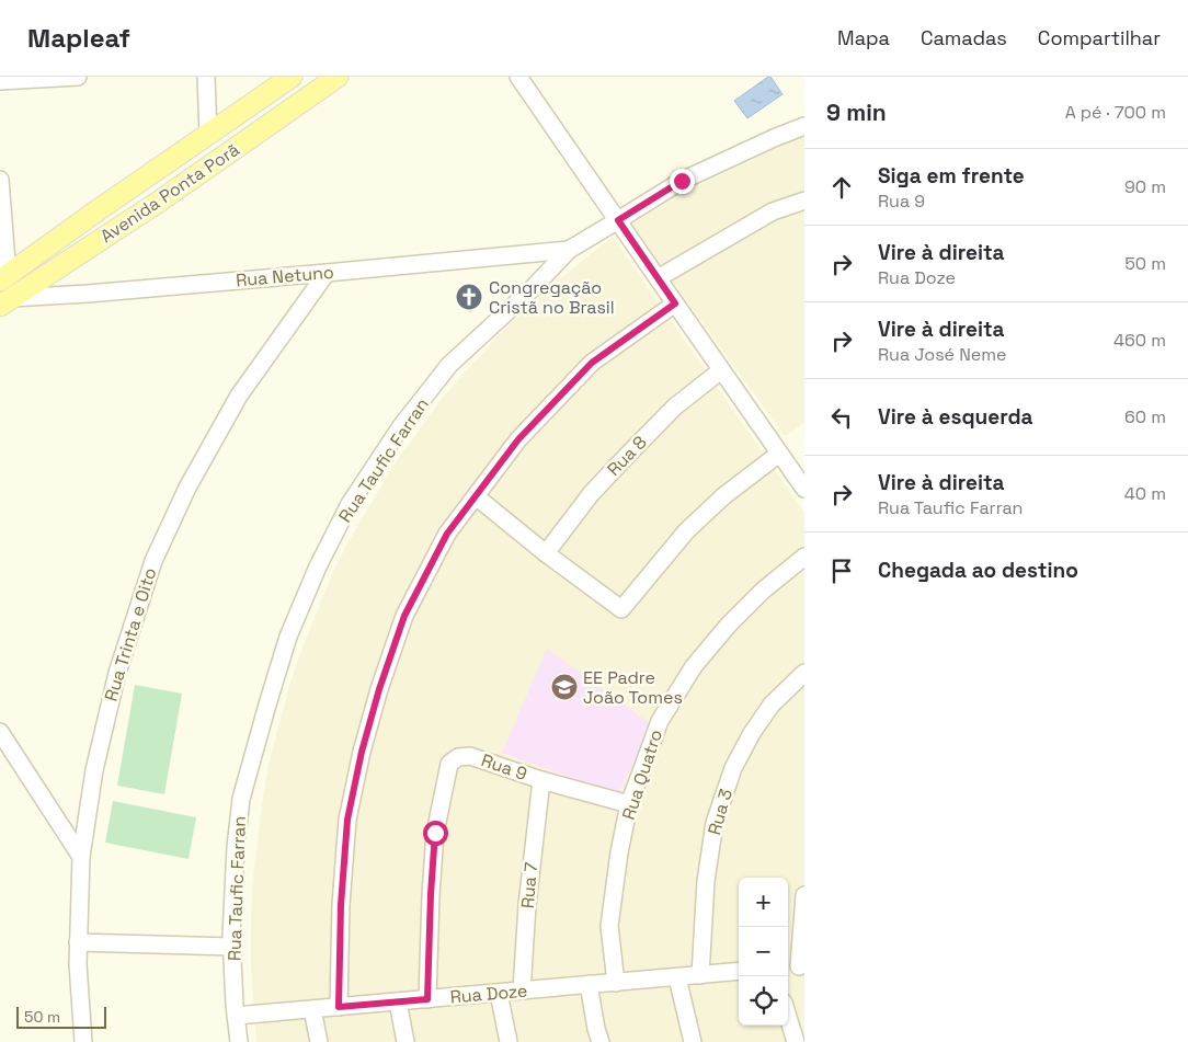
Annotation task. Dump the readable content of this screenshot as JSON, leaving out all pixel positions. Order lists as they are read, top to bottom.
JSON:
{
  "streets": {
    "main road": ["Avenida Ponta Porã"],
    "street": [
      "Rua Netuno",
      "Rua 8",
      "Rua Taufic Farran",
      "Rua Trinta e Oito",
      "Rua 9",
      "Rua Quatro",
      "Rua 3",
      "Rua 7",
      "Rua Doze"
    ]
  },
  "crossings": [
    ["Avenida Ponta Porã", "Rua Netuno"],
    ["Rua Netuno", "Rua Taufic Farran"],
    ["Rua Netuno", "Rua Trinta e Oito"],
    ["Rua Taufic Farran", "Rua Doze"],
    ["Rua 9", "Rua Quatro"],
    ["Rua 9", "Rua 7"],
    ["Rua 9", "Rua Doze"],
    ["Rua Quatro", "Rua Doze"],
    ["Rua 3", "Rua Doze"],
    ["Rua 7", "Rua Doze"]
  ],
  "places": {
    "church": ["Congregação Cristã no Brasil"],
    "school or university": ["EE Padre João Tomes"]
  },
  "scale_bar": "50 m",
  "page": {
    "header": "Mapleaf",
    "nav": ["Mapa", "Camadas", "Compartilhar"],
    "heading": ["9 min", "A pé · 700 m"],
    "list": [
      ["Siga em frente", "Rua 9", "90 m"],
      ["Vire à direita", "Rua Doze", "50 m"],
      ["Vire à direita", "Rua José Neme", "460 m"],
      ["Vire à esquerda", "60 m"],
      ["Vire à direita", "Rua Taufic Farran", "40 m"],
      "Chegada ao destino"
    ],
    "map_buttons": ["+", "−"],
    "scale": "50 m"
  }
}
